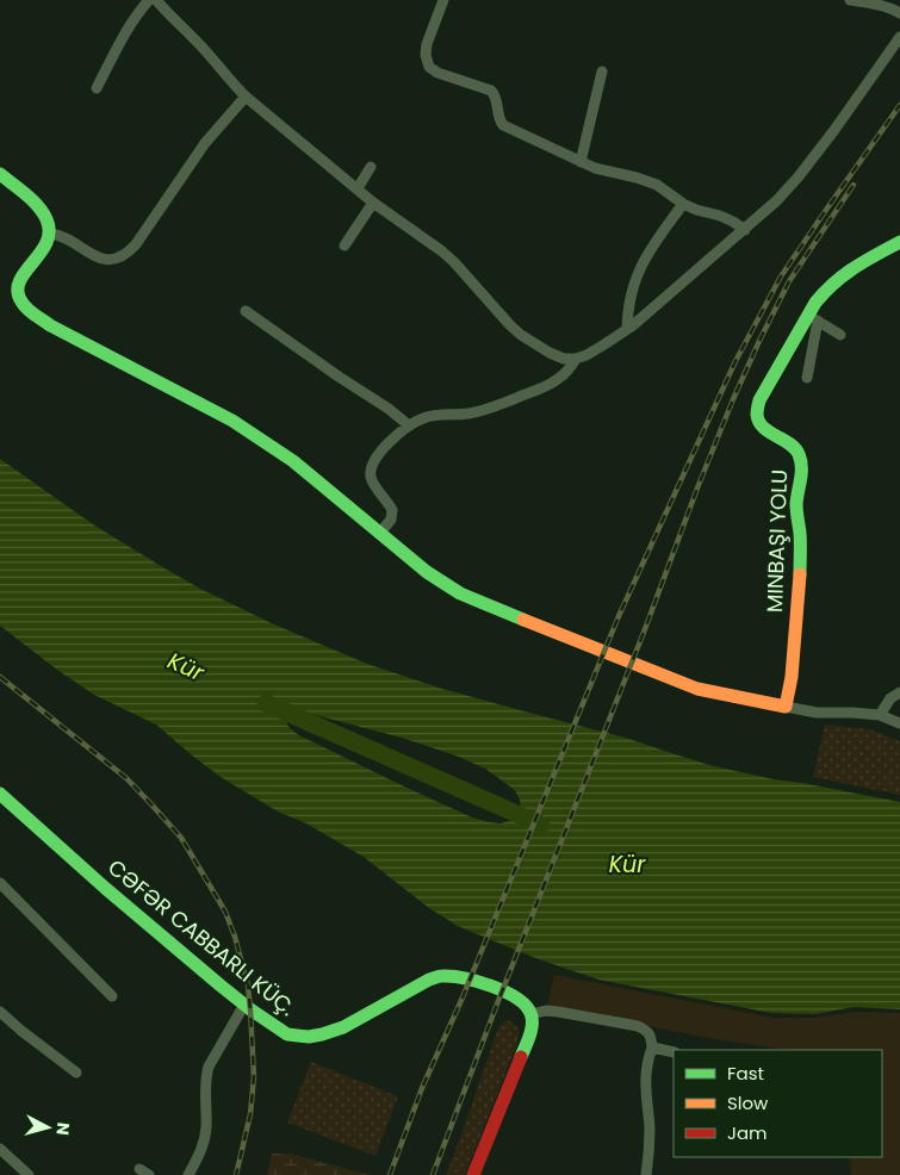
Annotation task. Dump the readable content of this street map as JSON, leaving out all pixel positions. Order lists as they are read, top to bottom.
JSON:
{
  "water": ["Kür"],
  "legend": ["Fast", "Slow", "Jam"],
  "north": "right"
}
